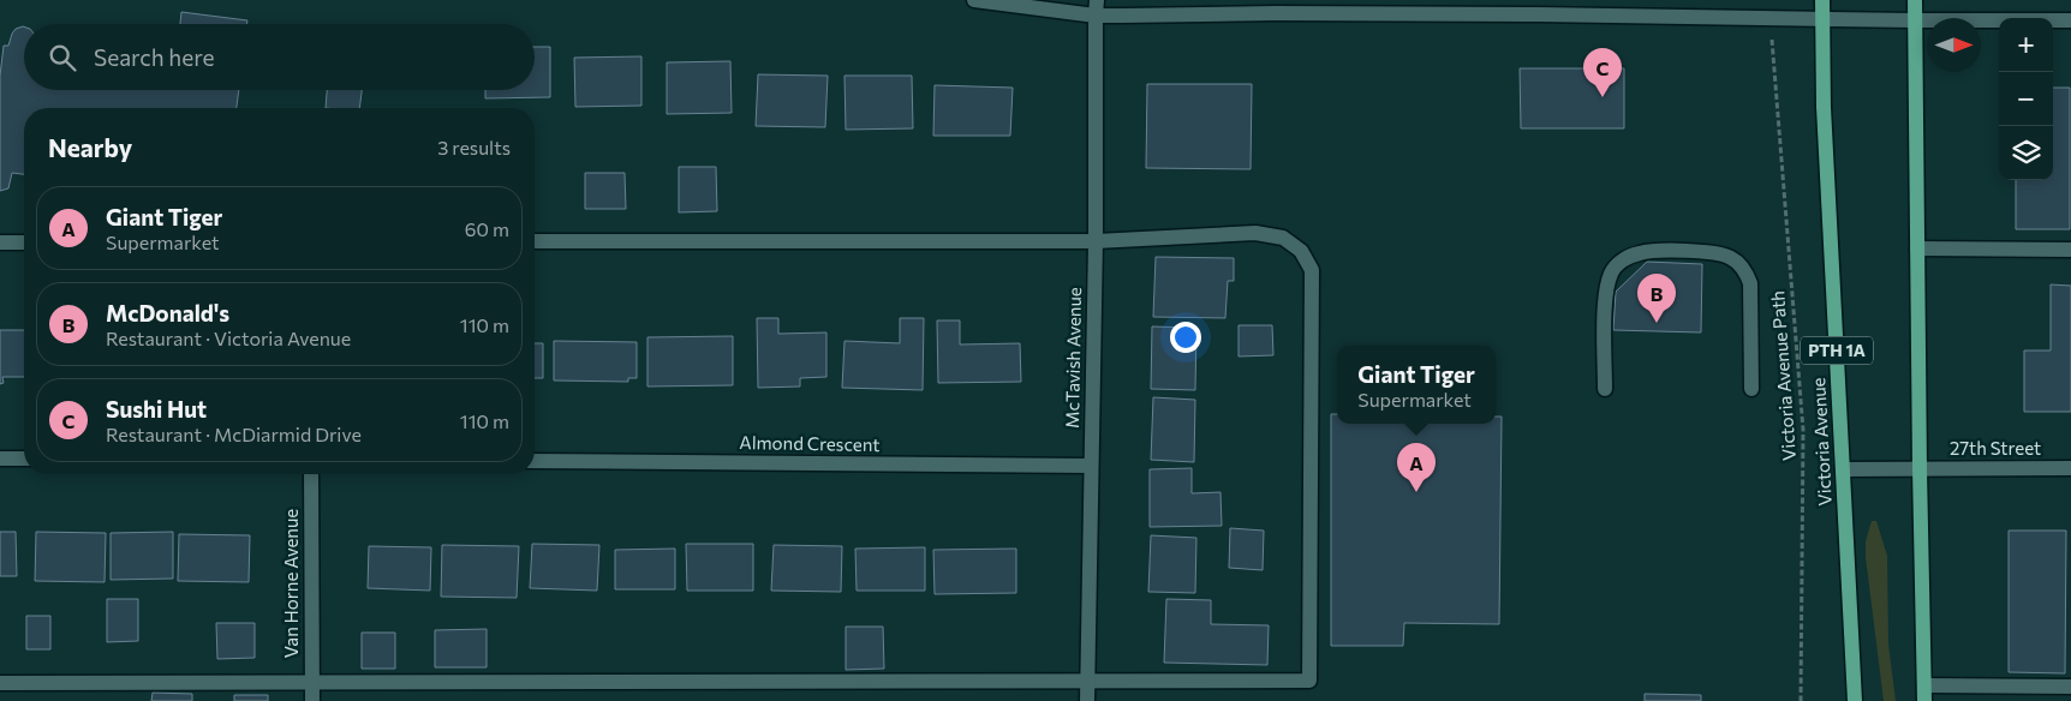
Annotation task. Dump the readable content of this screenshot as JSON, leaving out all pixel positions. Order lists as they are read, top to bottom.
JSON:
{
  "streets": {
    "main road": ["PTH 1A", "Victoria Avenue"],
    "street": [
      "McTavish Avenue",
      "Almond Crescent",
      "27th Street",
      "Van Horne Avenue"
    ],
    "path": ["Victoria Avenue Path"]
  },
  "crossings": [
    ["McTavish Avenue", "Almond Crescent"],
    ["Victoria Avenue", "27th Street"]
  ],
  "north": "right",
  "page": {
    "map_buttons": ["+", "−"],
    "search": "Search here",
    "pins": ["C", "B", "A"],
    "heading": ["Nearby", "3 results"],
    "list": [
      {
        "mark": "A",
        "name": "Giant Tiger",
        "note": "Supermarket",
        "value": "60 m"
      },
      {
        "mark": "B",
        "name": "McDonald's",
        "note": "Restaurant · Victoria Avenue",
        "value": "110 m"
      },
      {
        "mark": "C",
        "name": "Sushi Hut",
        "note": "Restaurant · McDiarmid Drive",
        "value": "110 m"
      }
    ],
    "popup": ["Giant Tiger", "Supermarket"]
  }
}
